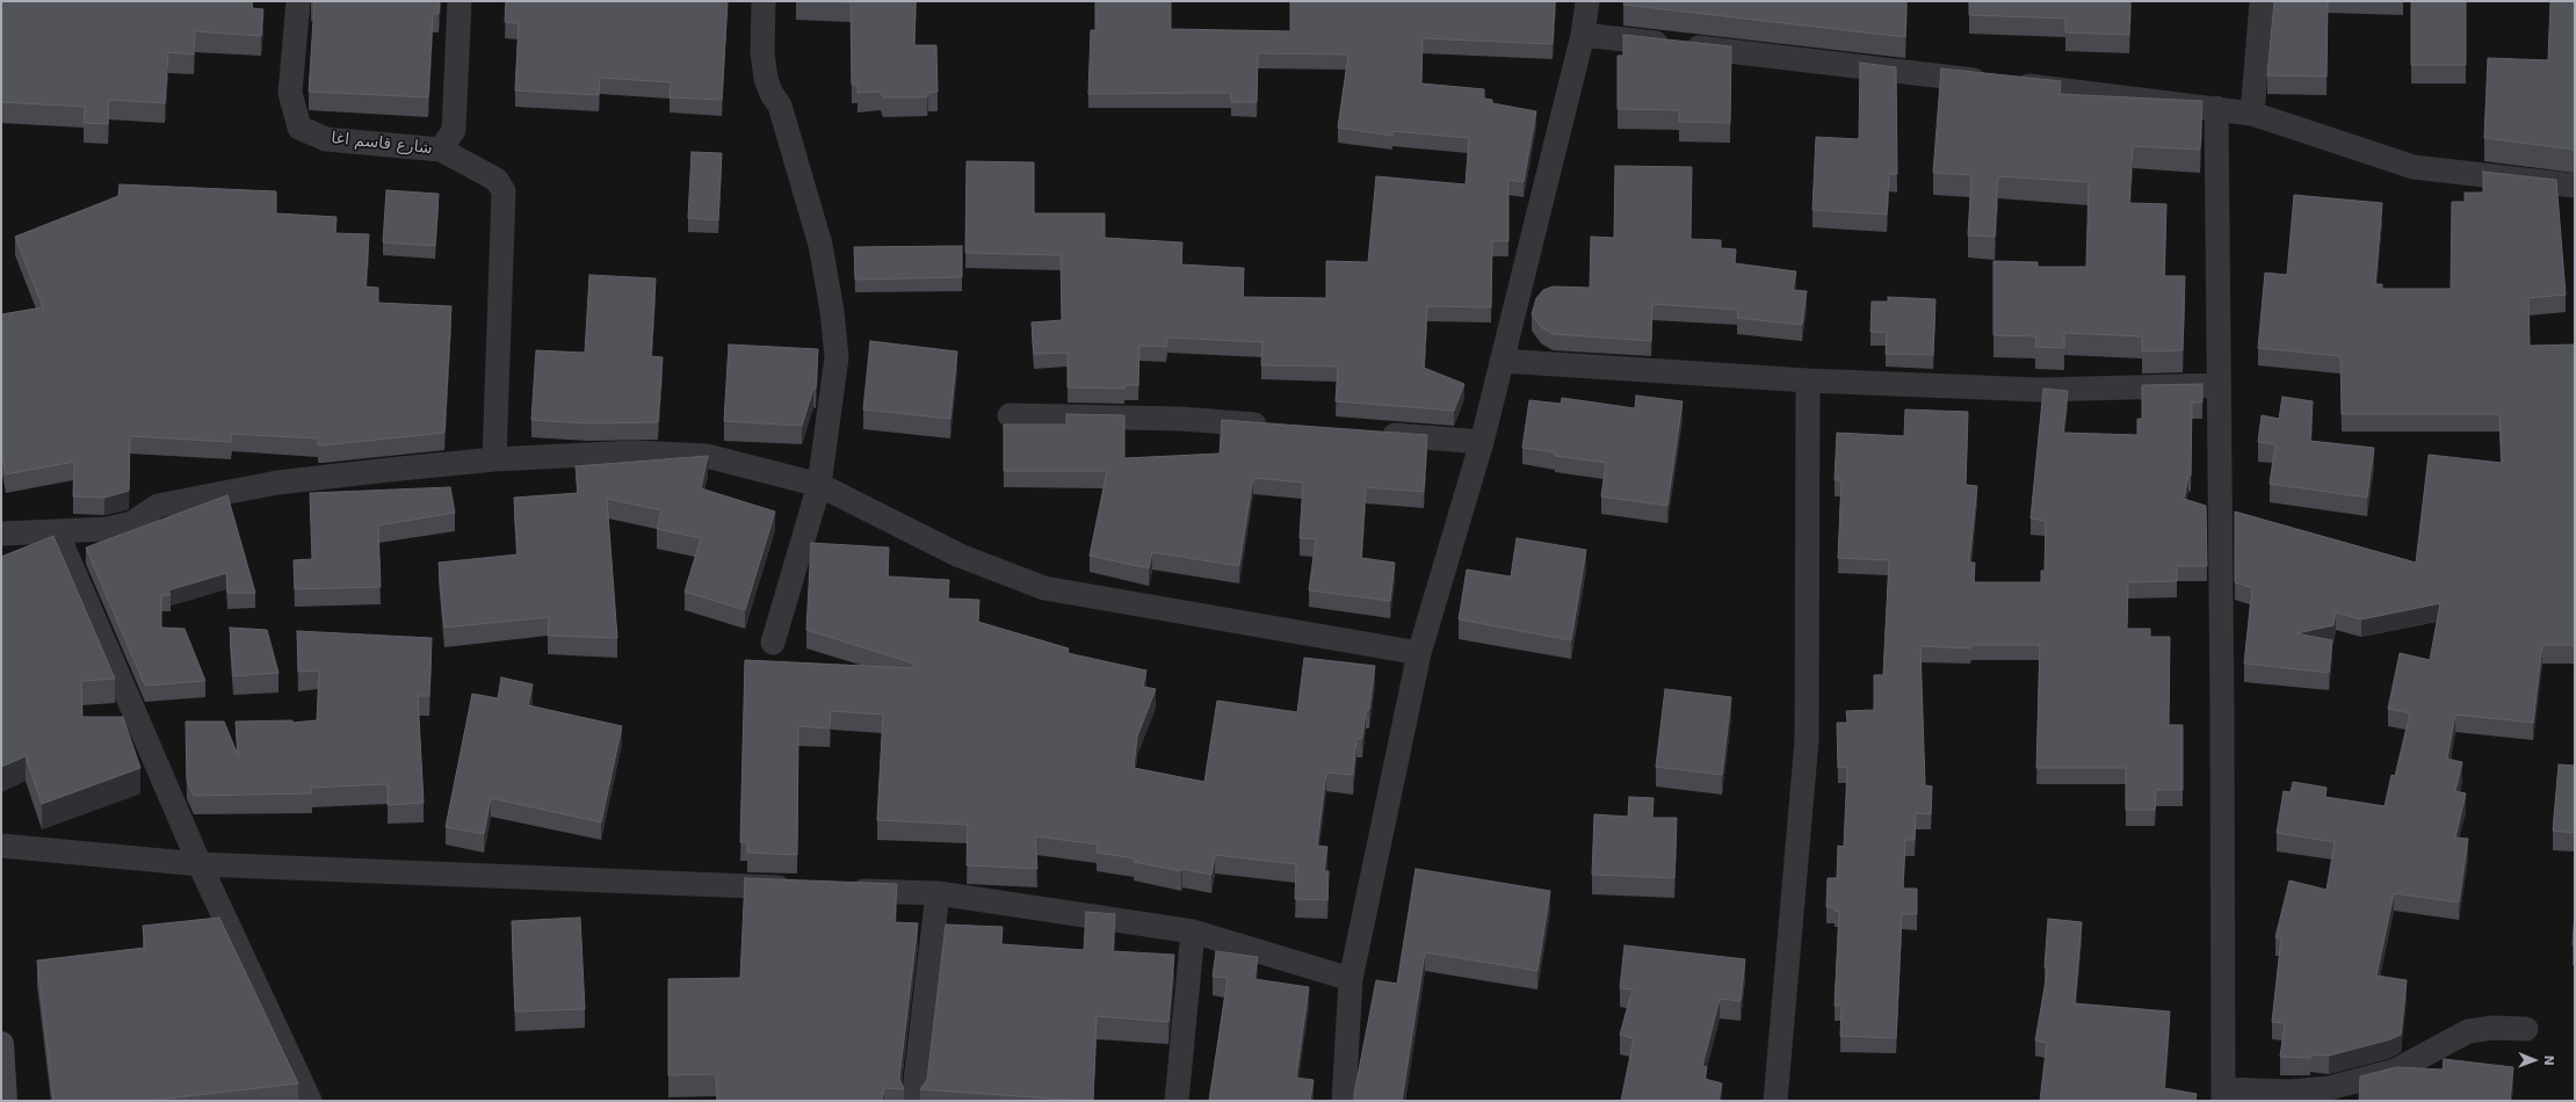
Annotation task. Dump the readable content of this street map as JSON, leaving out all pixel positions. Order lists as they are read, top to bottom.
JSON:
{
  "streets": {
    "street": ["شارع قاسم اغا"]
  },
  "north": "right"
}
